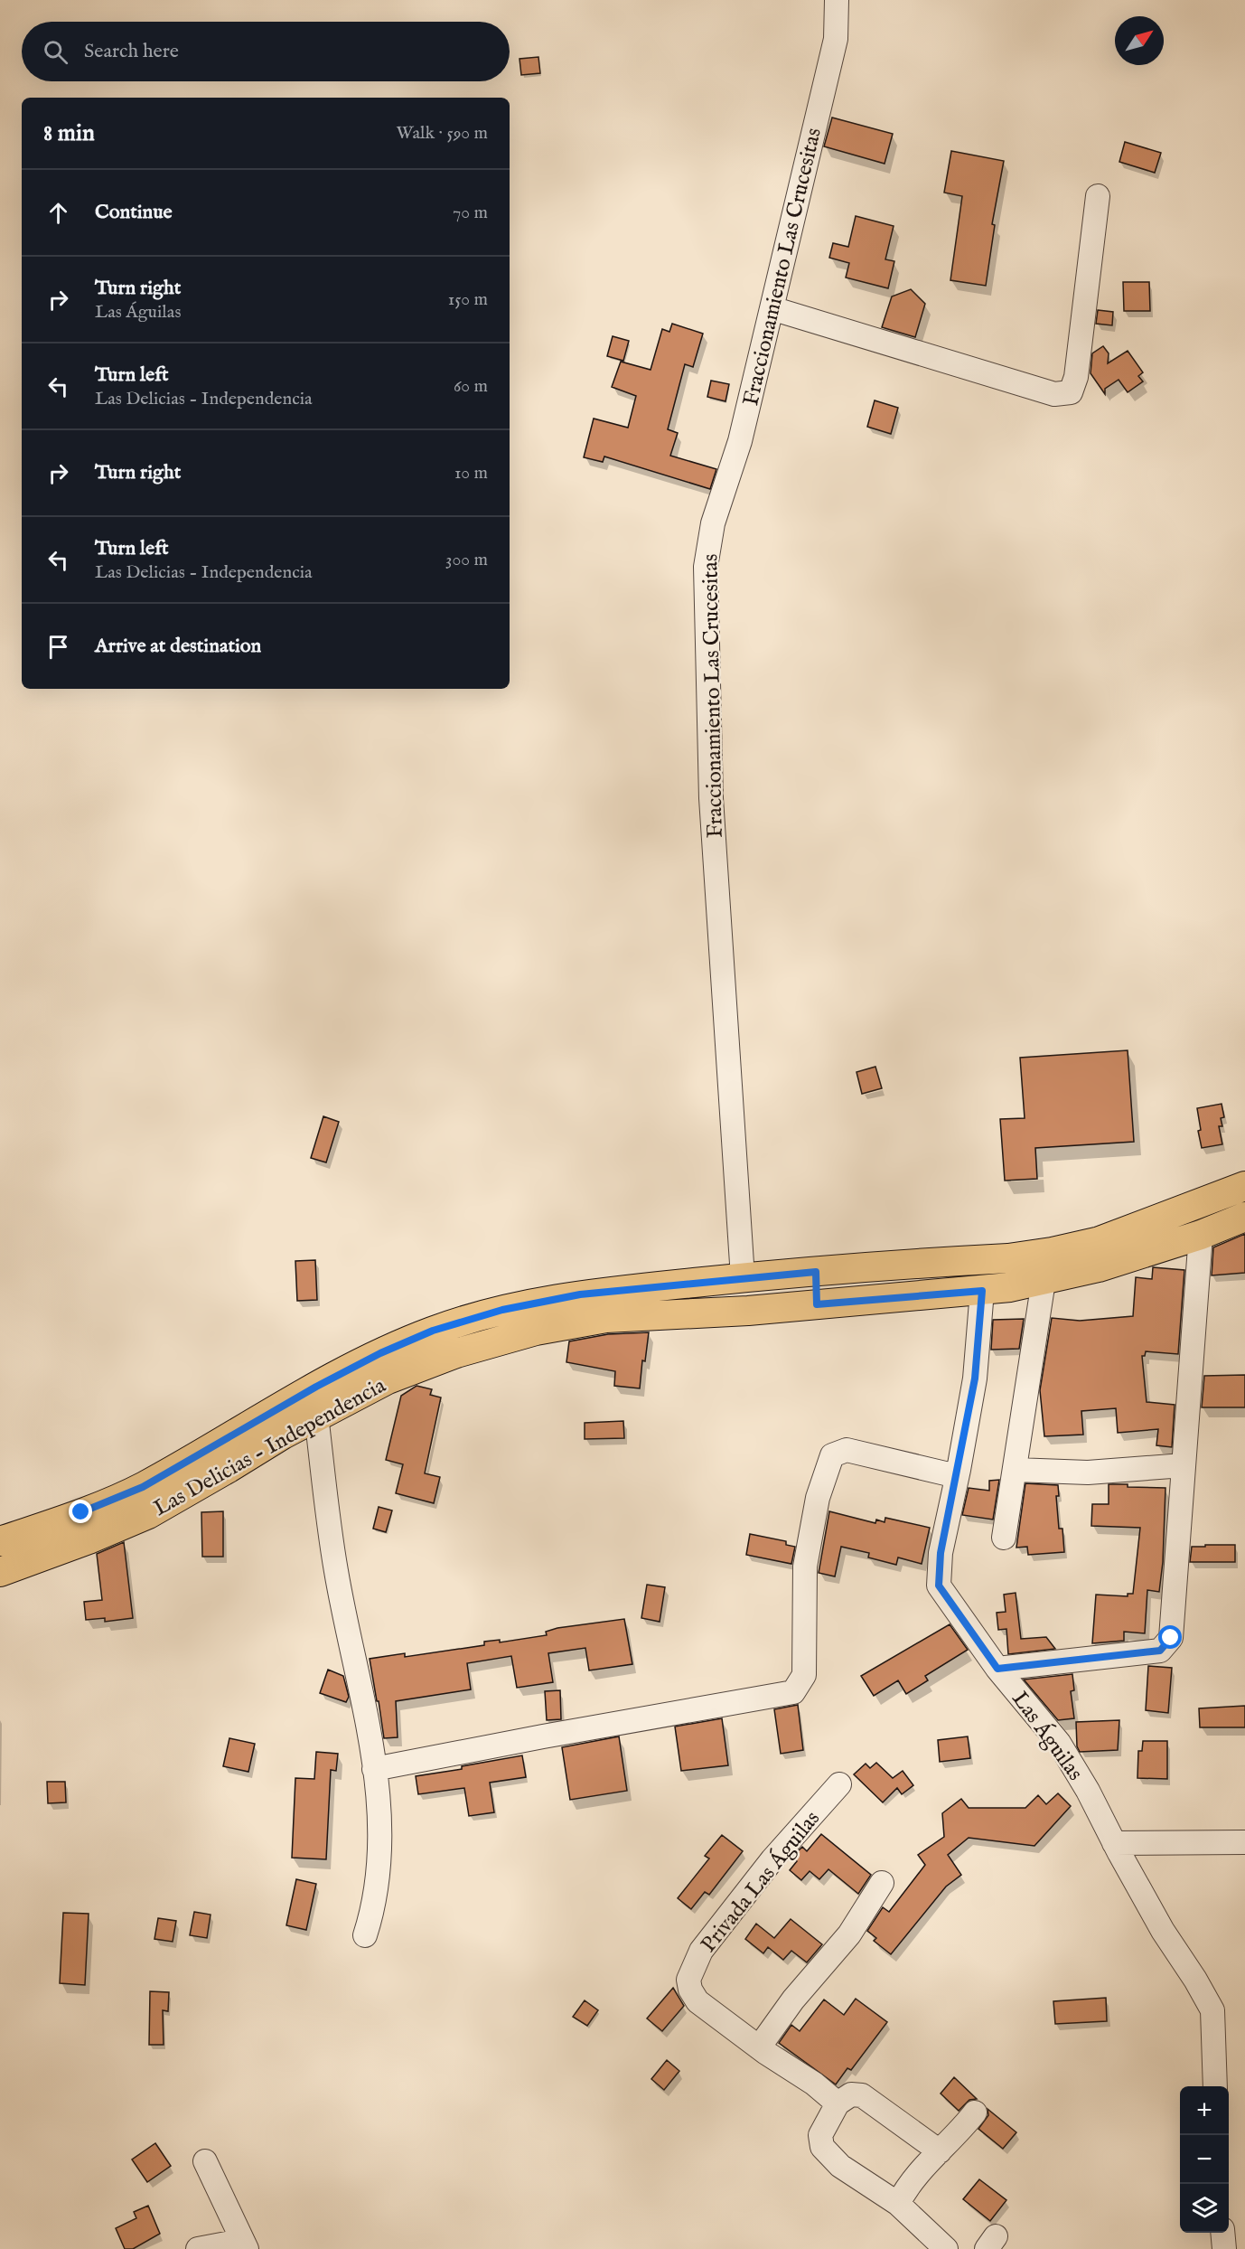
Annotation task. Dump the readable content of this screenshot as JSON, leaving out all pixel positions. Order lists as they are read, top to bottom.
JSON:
{
  "streets": {
    "main road": ["Las Delicias - Independencia"],
    "street": ["Fraccionamiento Las Crucesitas", "Las Águilas", "Privada Las Águilas"]
  },
  "crossings": [
    ["Fraccionamiento Las Crucesitas", "Las Delicias - Independencia"],
    ["Las Delicias - Independencia", "Las Águilas"]
  ],
  "north": "top right",
  "page": {
    "search": "Search here",
    "heading": ["8 min", "Walk · 590 m"],
    "list": [
      ["Continue", "70 m"],
      ["Turn right", "Las Águilas", "150 m"],
      ["Turn left", "Las Delicias - Independencia", "60 m"],
      ["Turn right", "10 m"],
      ["Turn left", "Las Delicias - Independencia", "300 m"],
      "Arrive at destination"
    ],
    "map_buttons": ["+", "−"]
  }
}
